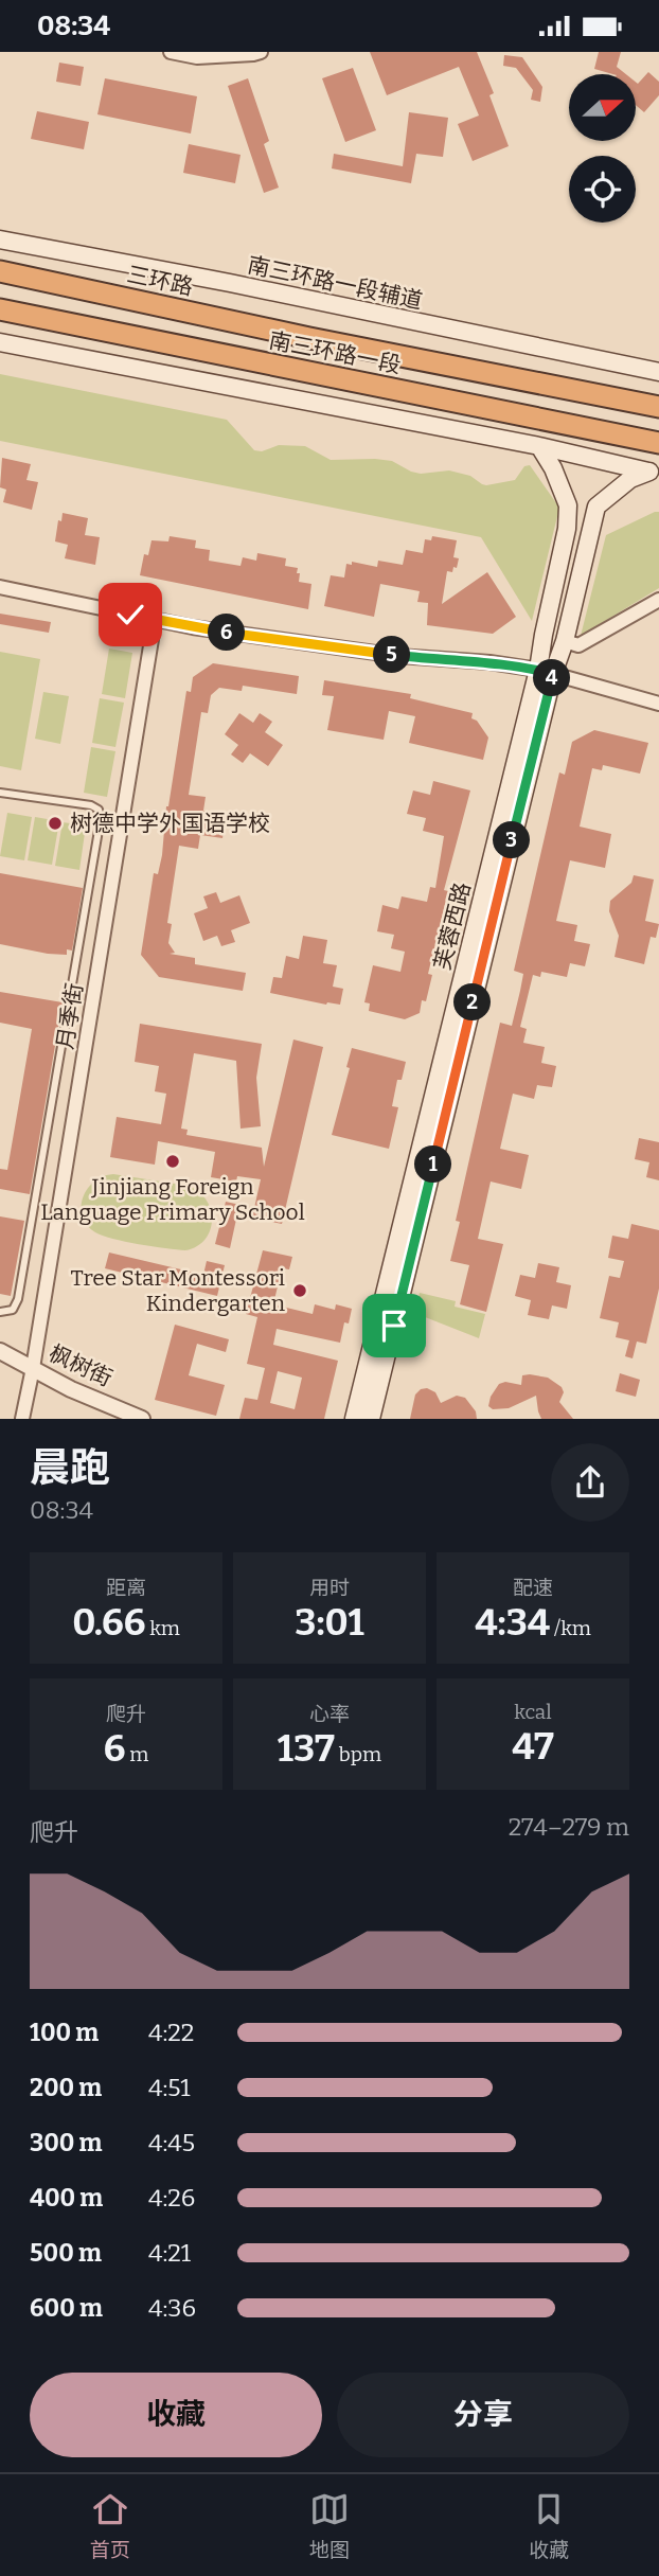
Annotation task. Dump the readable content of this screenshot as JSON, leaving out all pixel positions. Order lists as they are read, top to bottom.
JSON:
{
  "streets": {
    "highway": ["三环路", "南三环路一段"],
    "main road": ["南三环路一段辅道", "芙蓉西路"],
    "street": ["月季街", "枫树街"]
  },
  "crossings": [
    ["三环路", "南三环路一段"],
    ["月季街", "枫树街"]
  ],
  "places": ["树德中学外国语学校", "Jinjiang Foreign Language Primary School", "Tree Star Montessori Kindergarten"],
  "north": "right",
  "page": {
    "status": "08:34",
    "pins": [
      "6",
      "5",
      "4",
      "3",
      "2",
      "1"
    ],
    "heading": ["晨跑", "08:34"],
    "stats": [
      ["距离", "0.66 km"],
      ["用时", "3:01"],
      ["配速", "4:34 /km"],
      ["爬升", "6 m"],
      ["心率", "137 bpm"],
      ["kcal", "47"]
    ],
    "chart": ["爬升", "274–279 m"],
    "list": [
      {
        "name": "100 m",
        "note": "4:22"
      },
      {
        "name": "200 m",
        "note": "4:51"
      },
      {
        "name": "300 m",
        "note": "4:45"
      },
      {
        "name": "400 m",
        "note": "4:26"
      },
      {
        "name": "500 m",
        "note": "4:21"
      },
      {
        "name": "600 m",
        "note": "4:36"
      }
    ],
    "buttons": ["收藏", "分享"],
    "tabs": ["首页", "地图", "收藏"]
  }
}
